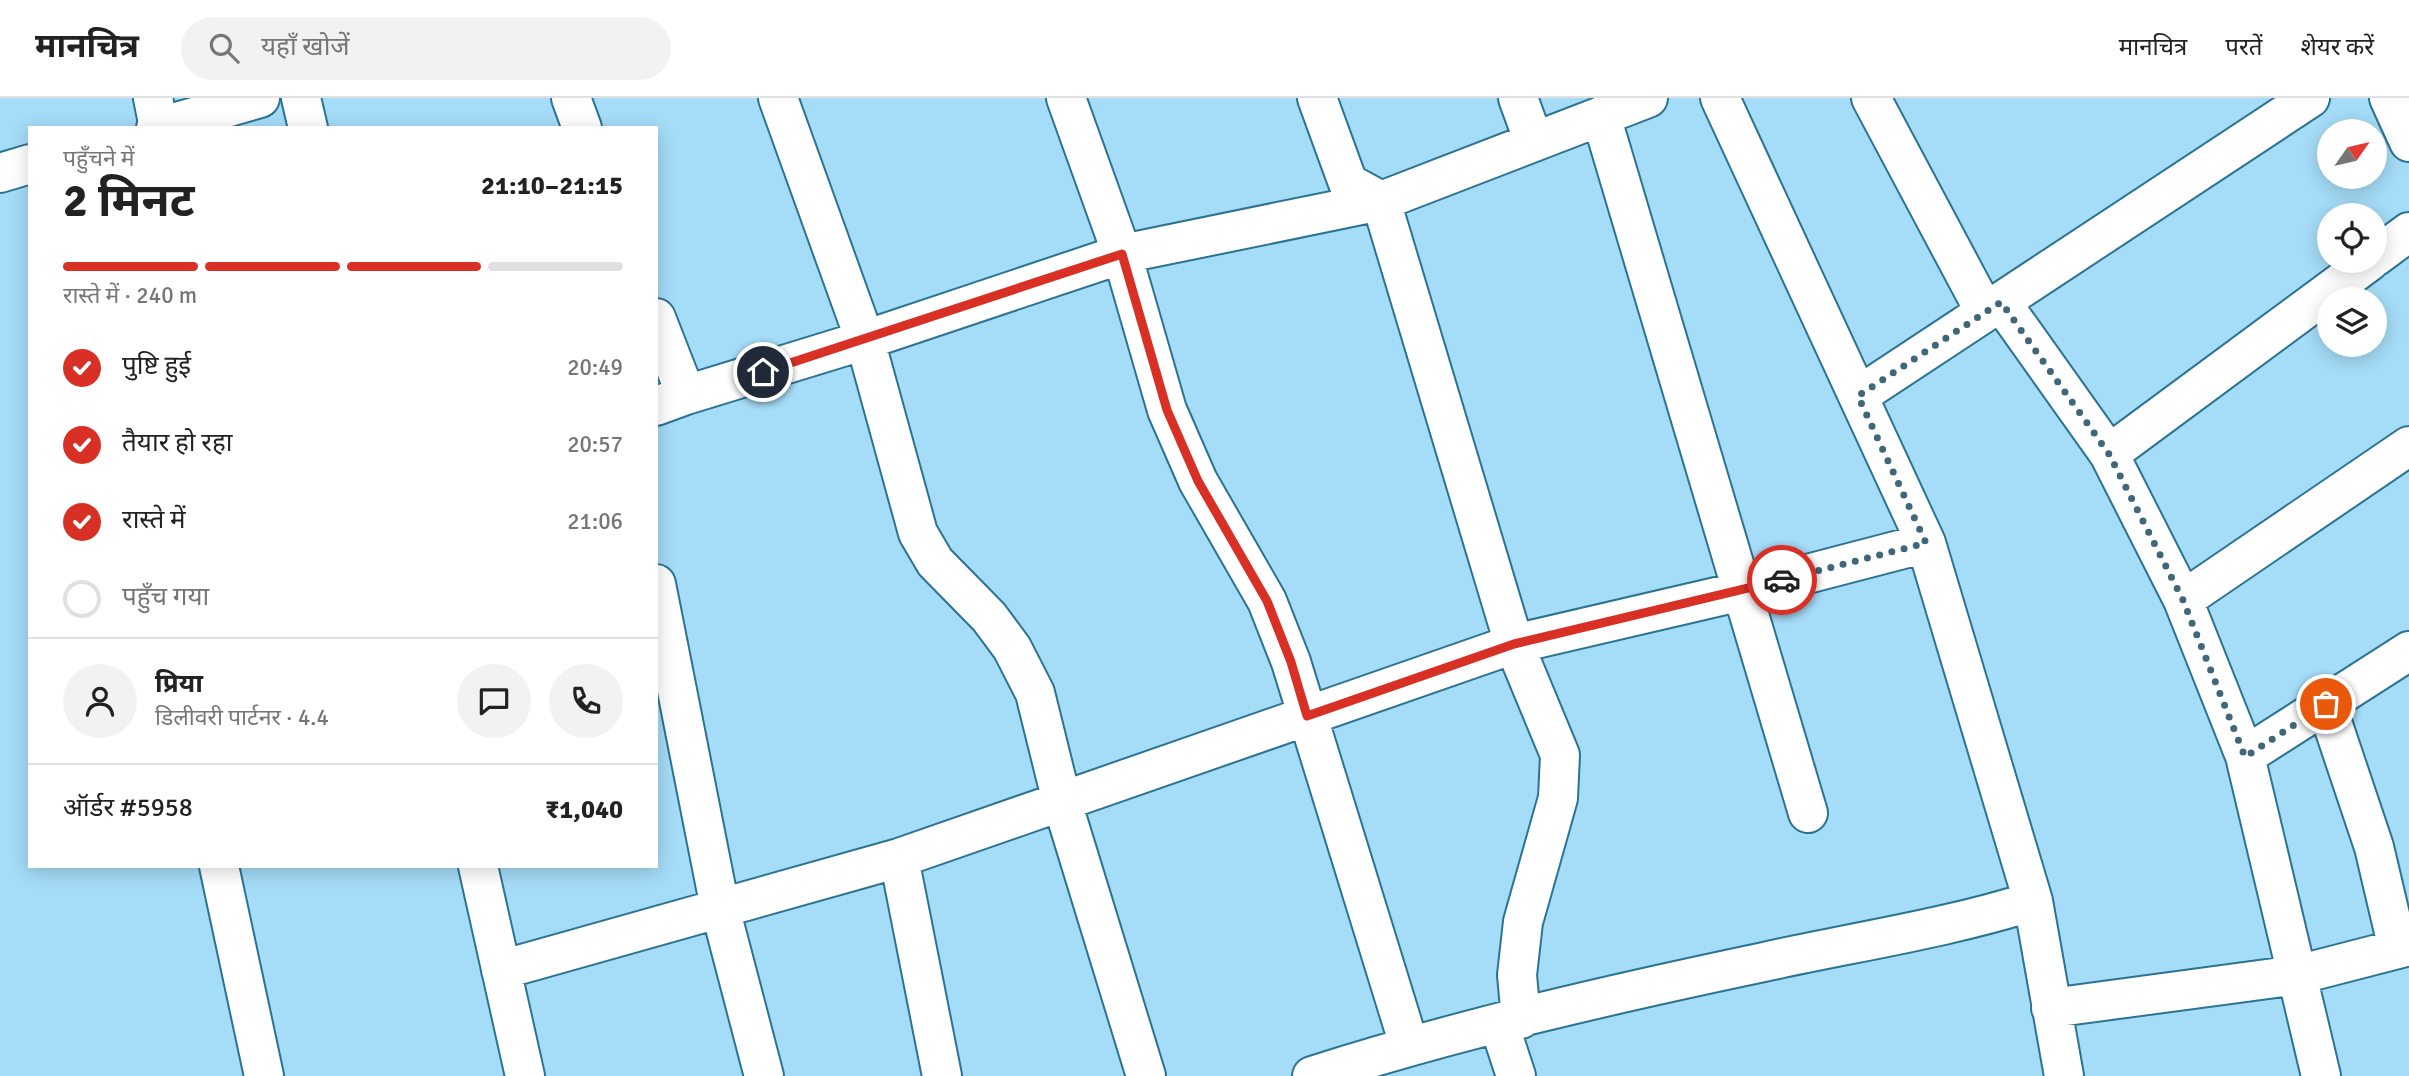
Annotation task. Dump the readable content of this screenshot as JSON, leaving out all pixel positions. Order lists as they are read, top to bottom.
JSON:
{
  "north": "top right",
  "page": {
    "header": "मानचित्र",
    "search": "यहाँ खोजें",
    "nav": ["मानचित्र", "परतें", "शेयर करें"],
    "heading": ["2 मिनट", "पहुँचने में", "21:10–21:15"],
    "panel": [
      "प्रिया",
      "डिलीवरी पार्टनर · 4.4",
      "ऑर्डर #5958",
      "₹1,040"
    ],
    "bar": "रास्ते में · 240 m",
    "list": [
      ["पुष्टि हुई", "20:49"],
      ["तैयार हो रहा", "20:57"],
      ["रास्ते में", "21:06"],
      "पहुँच गया"
    ]
  }
}
